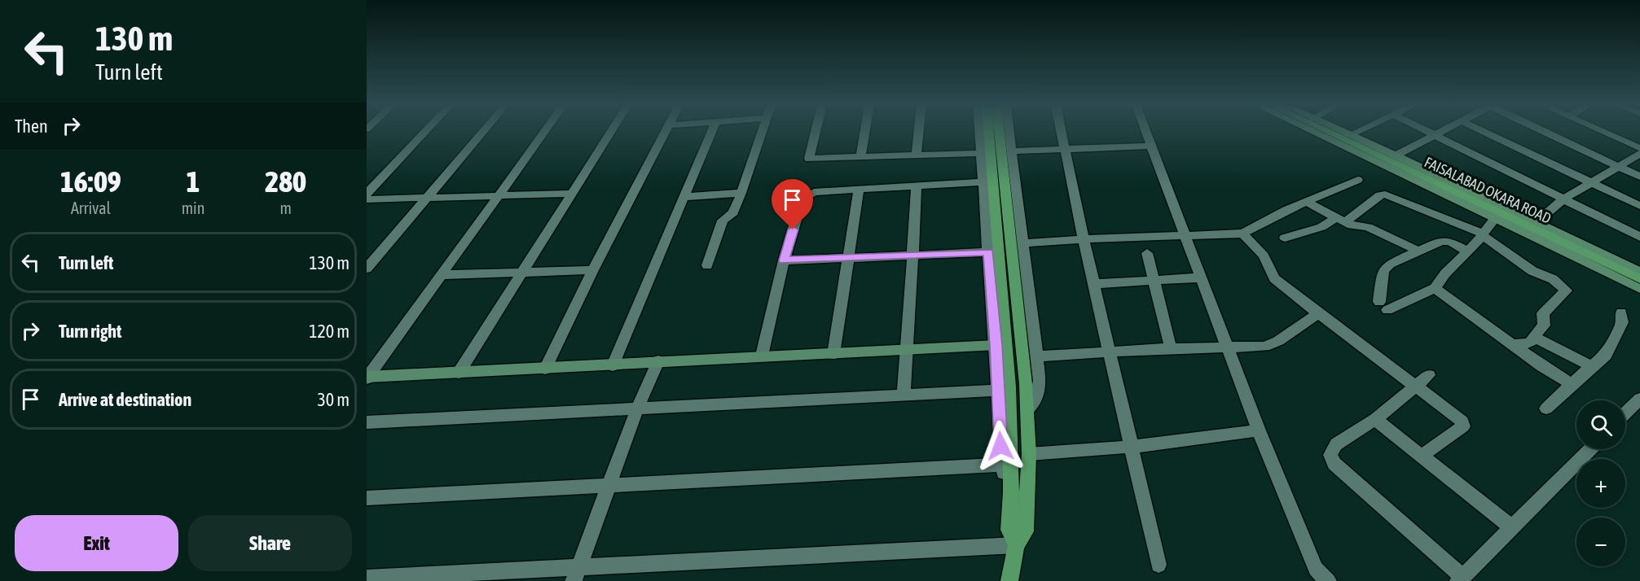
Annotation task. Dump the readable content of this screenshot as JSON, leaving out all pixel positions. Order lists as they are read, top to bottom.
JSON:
{
  "streets": {
    "main road": ["FAISALABAD OKARA ROAD"]
  },
  "page": {
    "turn": ["130 m", "Turn left"],
    "then": "Then",
    "eta": [
      "16:09",
      "Arrival",
      "1",
      "min",
      "280",
      "m"
    ],
    "list": [
      {
        "name": "Turn left",
        "value": "130 m"
      },
      {
        "name": "Turn right",
        "value": "120 m"
      },
      {
        "name": "Arrive at destination",
        "value": "30 m"
      }
    ],
    "map_buttons": ["+", "−"],
    "buttons": ["Exit", "Share"]
  }
}
